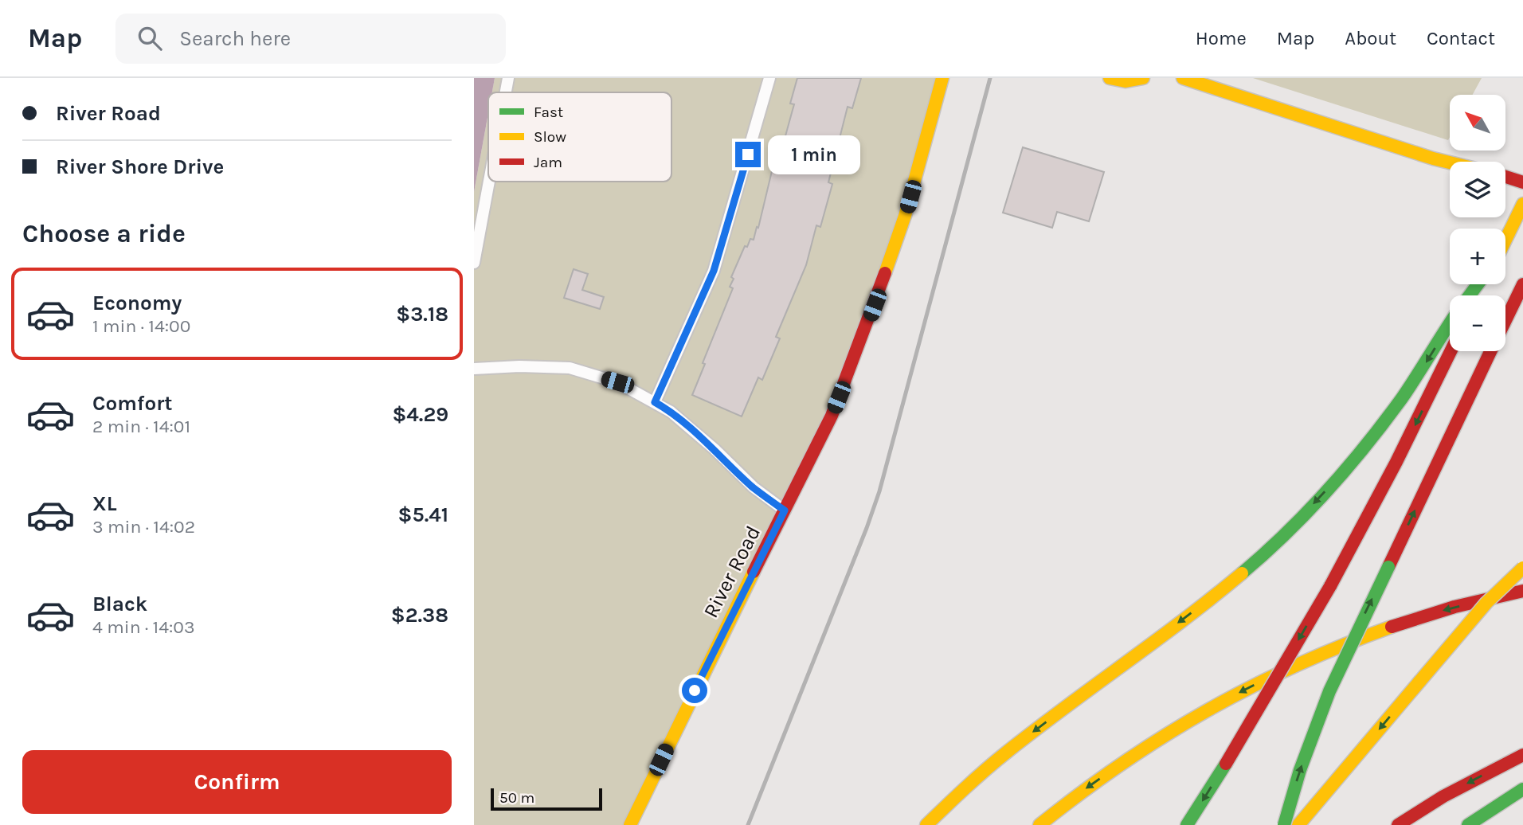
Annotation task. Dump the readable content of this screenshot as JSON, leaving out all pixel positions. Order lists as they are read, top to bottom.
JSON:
{
  "streets": {
    "main road": ["River Road"]
  },
  "legend": ["Fast", "Slow", "Jam"],
  "scale_bar": "50 m",
  "north": "top left",
  "page": {
    "header": "Map",
    "search": "Search here",
    "nav": [
      "Home",
      "Map",
      "About",
      "Contact"
    ],
    "banner": ["River Road", "River Shore Drive"],
    "map_buttons": ["+", "−"],
    "bubble": "1 min",
    "heading": "Choose a ride",
    "list": [
      {
        "name": "Economy",
        "note": "1 min · 14:00",
        "value": "$3.18"
      },
      {
        "name": "Comfort",
        "note": "2 min · 14:01",
        "value": "$4.29"
      },
      {
        "name": "XL",
        "note": "3 min · 14:02",
        "value": "$5.41"
      },
      {
        "name": "Black",
        "note": "4 min · 14:03",
        "value": "$2.38"
      }
    ],
    "buttons": "Confirm",
    "scale": "50 m"
  }
}
